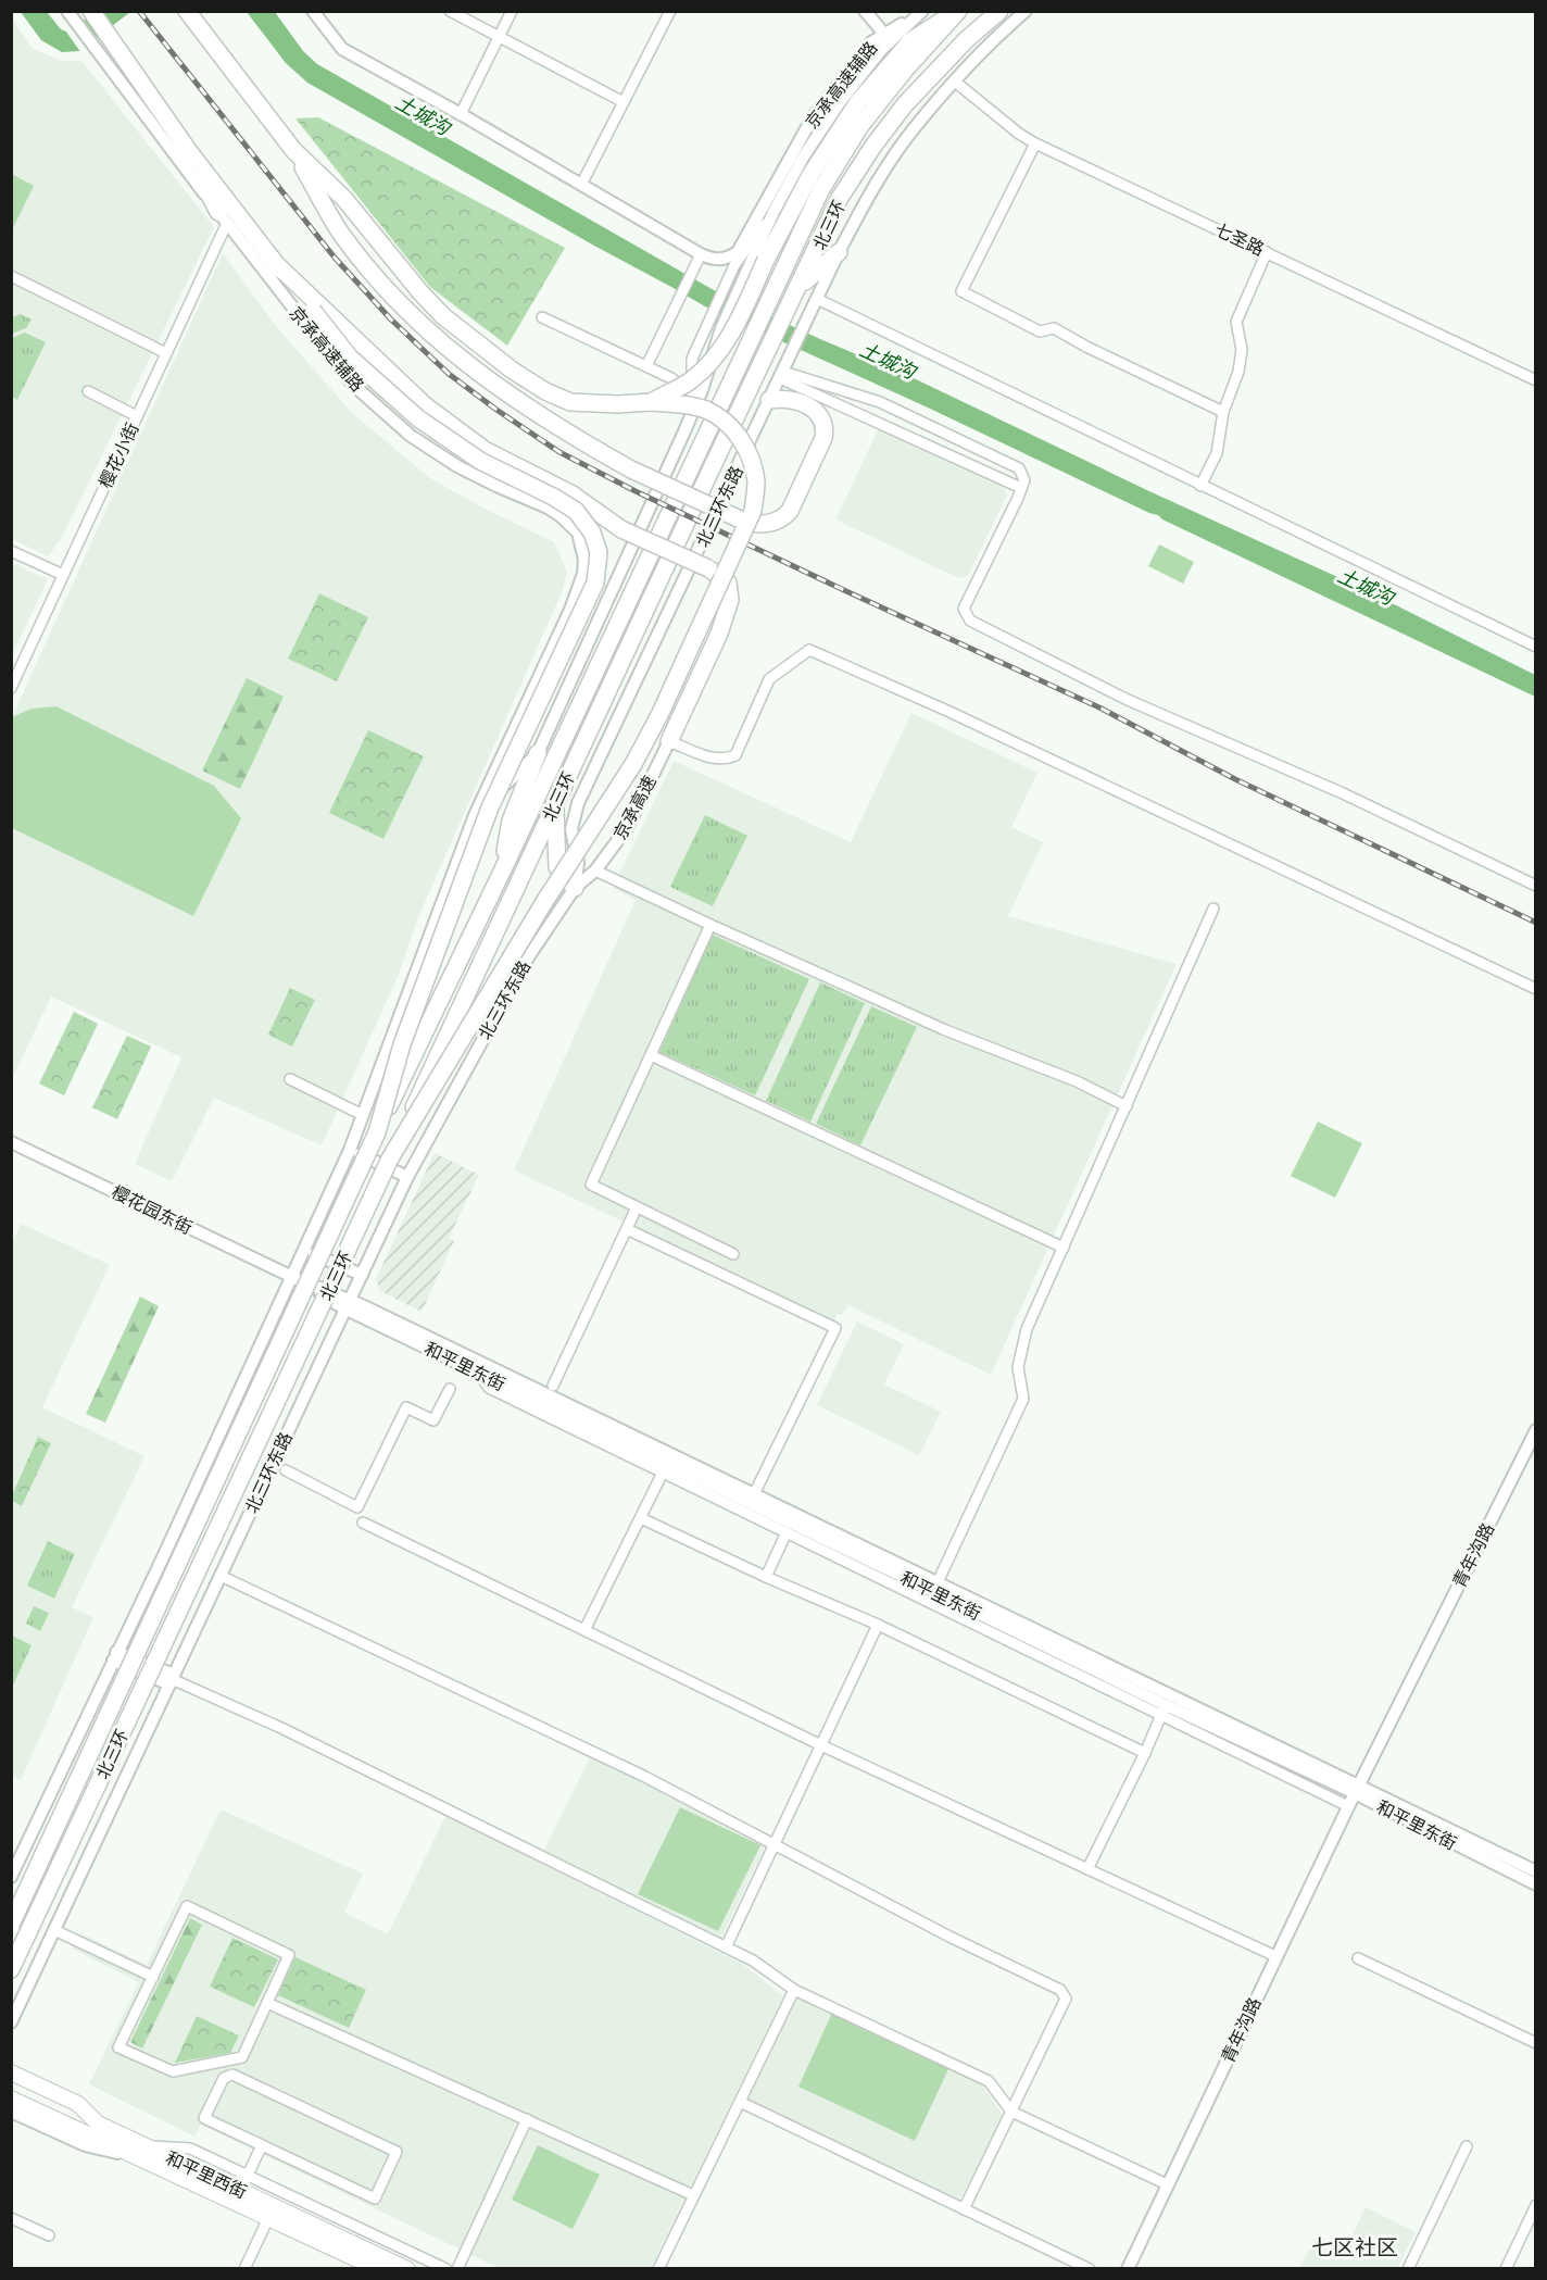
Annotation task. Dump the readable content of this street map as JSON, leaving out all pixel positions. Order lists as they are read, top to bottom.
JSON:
{
  "streets": {
    "highway": ["北三环", "北三环东路"],
    "main road": ["和平里西街"],
    "street": [
      "京承高速辅路",
      "七圣路",
      "樱花小街",
      "京承高速",
      "樱花园东街",
      "和平里东街",
      "青年沟路"
    ]
  },
  "crossings": [
    ["京承高速辅路", "樱花小街"],
    ["北三环", "北三环东路"],
    ["七圣路", "北三环东路"],
    ["北三环东路", "京承高速"],
    ["北三环东路", "樱花园东街"],
    ["北三环东路", "和平里东街"],
    ["樱花园东街", "和平里东街"],
    ["和平里东街", "青年沟路"]
  ],
  "districts": ["七区社区"],
  "water": ["土城沟"]
}
